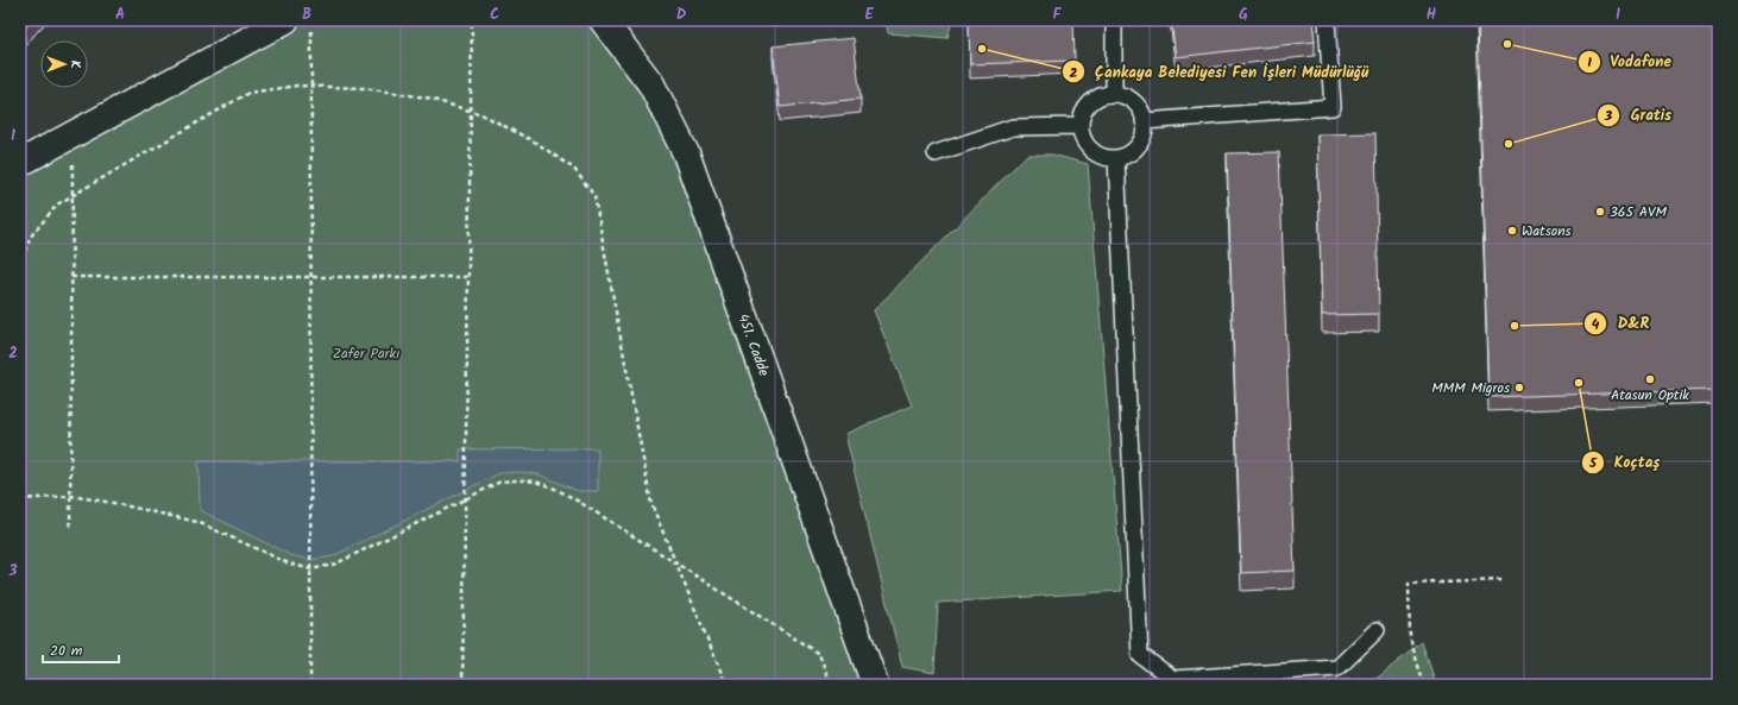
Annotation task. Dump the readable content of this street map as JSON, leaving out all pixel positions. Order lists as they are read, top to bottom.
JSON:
{
  "streets": {
    "street": ["451. Cadde"]
  },
  "parks": ["Zafer Parkı"],
  "places": [
    "Vodafone",
    "Çankaya Belediyesi Fen İşleri Müdürlüğü",
    "Gratis",
    "365 AVM",
    "Watsons",
    "D&R",
    "Atasun Optik",
    "Koçtaş",
    "MMM Migros"
  ],
  "scale_bar": "20 m",
  "north": "right",
  "grid": {
    "columns": [
      "A",
      "B",
      "C",
      "D",
      "E",
      "F",
      "G",
      "H",
      "I"
    ],
    "rows": ["1", "2", "3"]
  }
}
